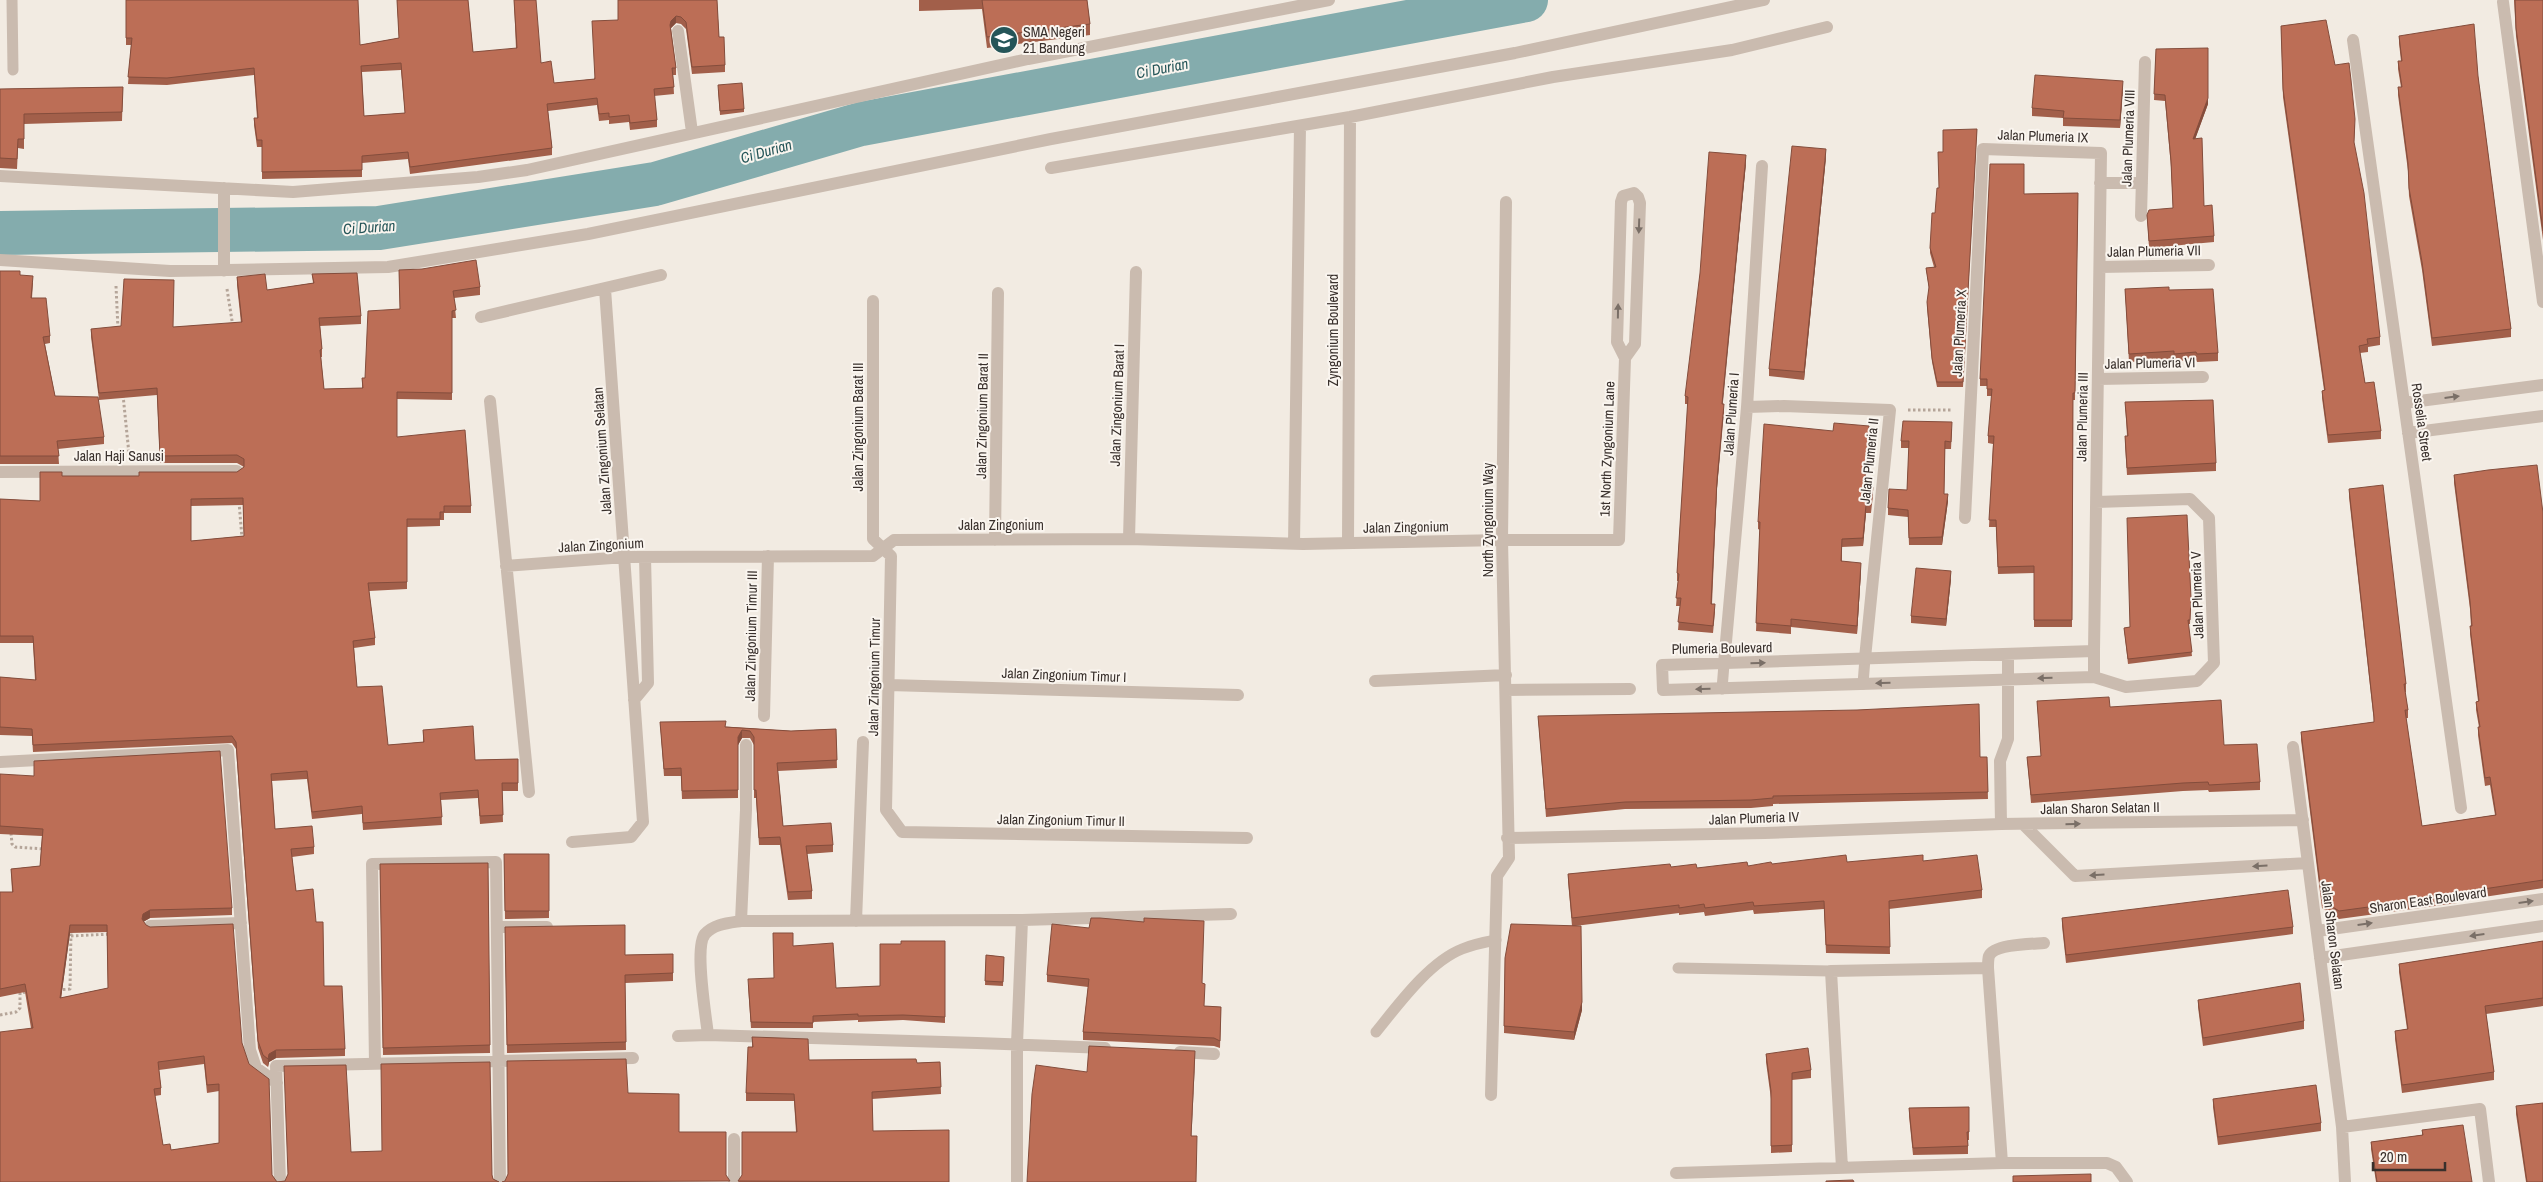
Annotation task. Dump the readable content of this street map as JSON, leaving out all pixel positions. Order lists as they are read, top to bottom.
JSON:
{
  "streets": {
    "street": [
      "Jalan Plumeria IX",
      "Jalan Plumeria VIII",
      "Jalan Plumeria VII",
      "Zyngonium Boulevard",
      "Jalan Plumeria X",
      "Jalan Plumeria VI",
      "Jalan Zingonium Barat I",
      "Jalan Plumeria I",
      "Jalan Zingonium Barat II",
      "Jalan Plumeria III",
      "Rosselia Street",
      "Jalan Zingonium Barat III",
      "1st North Zyngonium Lane",
      "Jalan Zingonium Selatan",
      "Jalan Haji Sanusi",
      "Jalan Plumeria II",
      "North Zyngonium Way",
      "Jalan Zingonium",
      "Jalan Plumeria V",
      "Jalan Zingonium Timur III",
      "Plumeria Boulevard",
      "Jalan Zingonium Timur I",
      "Jalan Zingonium Timur",
      "Jalan Sharon Selatan II",
      "Jalan Plumeria IV",
      "Jalan Zingonium Timur II",
      "Sharon East Boulevard",
      "Jalan Sharon Selatan"
    ]
  },
  "crossings": [
    ["Jalan Plumeria IX", "Jalan Plumeria X"],
    ["Jalan Plumeria IX", "Jalan Plumeria III"],
    ["Jalan Plumeria VII", "Jalan Plumeria III"],
    ["Zyngonium Boulevard", "Jalan Zingonium"],
    ["Jalan Plumeria VI", "Jalan Plumeria III"],
    ["Jalan Zingonium Barat I", "Jalan Zingonium"],
    ["Jalan Plumeria I", "Jalan Plumeria II"],
    ["Jalan Plumeria I", "Plumeria Boulevard"],
    ["Jalan Zingonium Barat II", "Jalan Zingonium"],
    ["Jalan Plumeria III", "Jalan Plumeria V"],
    ["Jalan Plumeria III", "Plumeria Boulevard"],
    ["Jalan Zingonium Barat III", "Jalan Zingonium"],
    ["Jalan Zingonium Barat III", "Jalan Zingonium Timur"],
    ["1st North Zyngonium Lane", "Jalan Zingonium"],
    ["Jalan Zingonium Selatan", "Jalan Zingonium"],
    ["Jalan Plumeria II", "Plumeria Boulevard"],
    ["North Zyngonium Way", "Jalan Zingonium"],
    ["North Zyngonium Way", "Jalan Plumeria IV"],
    ["Jalan Zingonium", "Jalan Zingonium Timur III"],
    ["Jalan Zingonium", "Jalan Zingonium Timur"],
    ["Jalan Plumeria V", "Plumeria Boulevard"],
    ["Jalan Zingonium Timur I", "Jalan Zingonium Timur"],
    ["Jalan Zingonium Timur", "Jalan Zingonium Timur II"],
    ["Jalan Sharon Selatan II", "Jalan Plumeria IV"],
    ["Jalan Sharon Selatan II", "Jalan Sharon Selatan"],
    ["Sharon East Boulevard", "Jalan Sharon Selatan"]
  ],
  "water": ["Ci Durian"],
  "places": {
    "school or university": ["SMA Negeri 21 Bandung"]
  },
  "scale_bar": "20 m"
}
